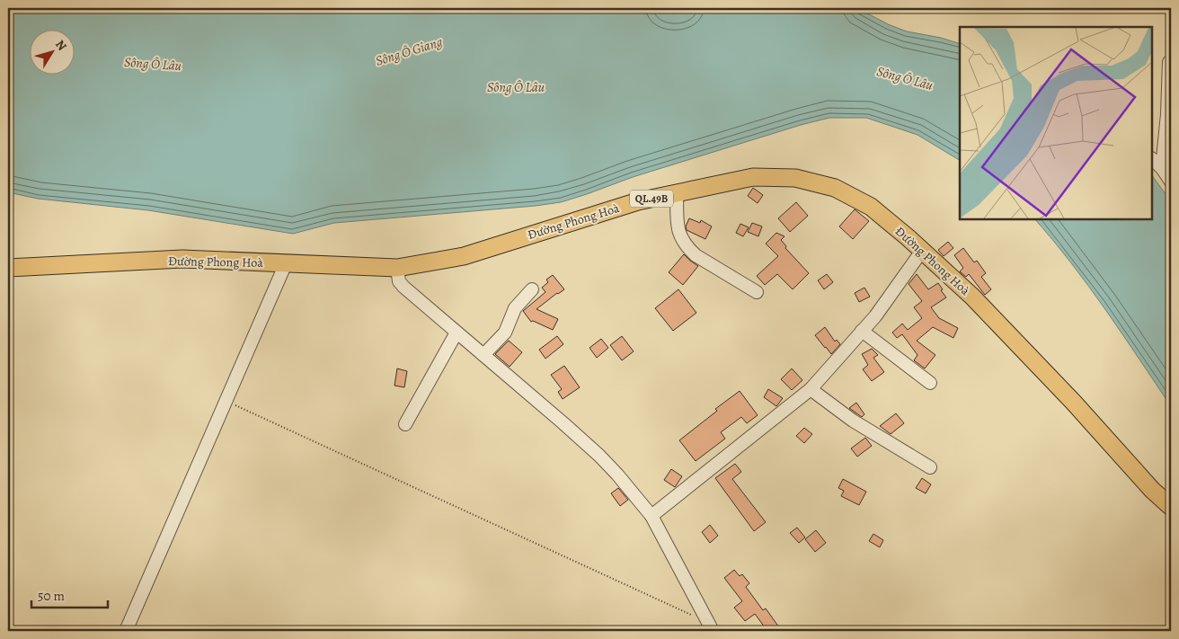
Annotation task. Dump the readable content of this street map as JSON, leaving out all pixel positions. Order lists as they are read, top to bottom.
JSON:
{
  "streets": {
    "main road": ["QL.49B", "Đường Phong Hoà"]
  },
  "water": ["Sông Ô Giang", "Sông Ô Lâu"],
  "scale_bar": "50 m",
  "north": "top right"
}
